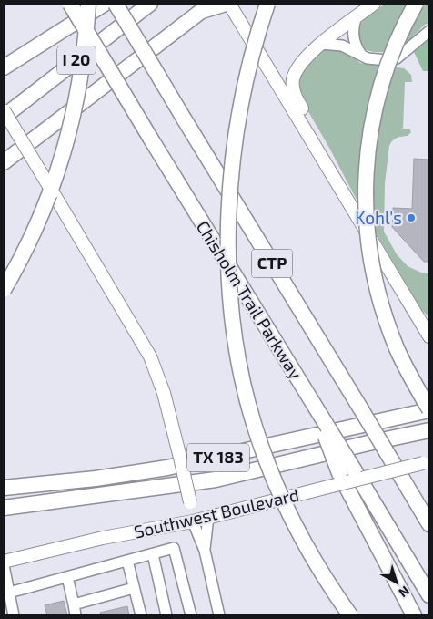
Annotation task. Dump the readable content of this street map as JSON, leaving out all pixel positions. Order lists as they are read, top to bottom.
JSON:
{
  "streets": {
    "highway": [
      "I 20",
      "CTP",
      "Chisholm Trail Parkway",
      "TX 183",
      "Southwest Boulevard"
    ]
  },
  "places": ["Kohl's"],
  "north": "bottom right"
}
